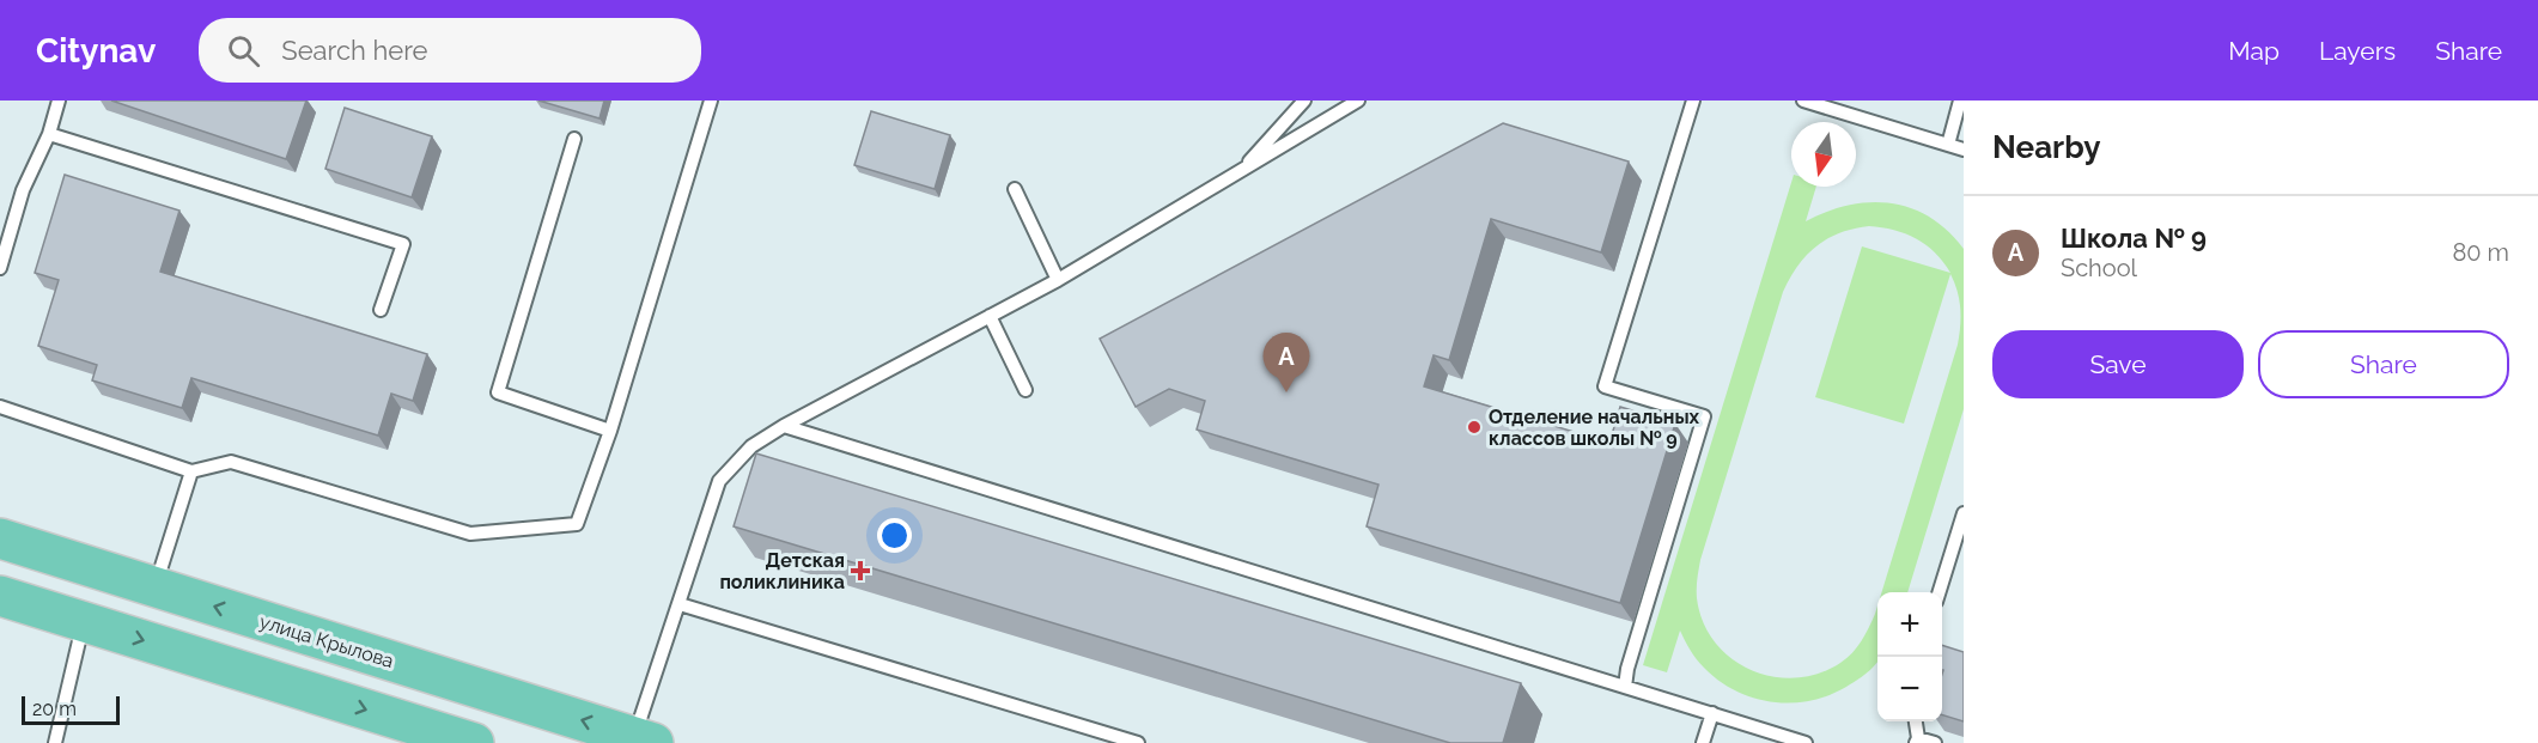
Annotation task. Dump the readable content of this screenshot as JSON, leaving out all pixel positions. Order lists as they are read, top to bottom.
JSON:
{
  "streets": {
    "main road": ["улица Крылова"]
  },
  "places": {
    "other": ["Отделение начальных классов школы № 9"],
    "health": ["Детская поликлиника"]
  },
  "scale_bar": "20 m",
  "north": "bottom",
  "page": {
    "header": "Citynav",
    "search": "Search here",
    "nav": ["Map", "Layers", "Share"],
    "heading": "Nearby",
    "list": [
      {
        "mark": "A",
        "name": "Школа № 9",
        "note": "School",
        "value": "80 m"
      }
    ],
    "buttons": ["Save", "Share"],
    "pins": "A",
    "map_buttons": ["+", "−"],
    "scale": "20 m"
  }
}
